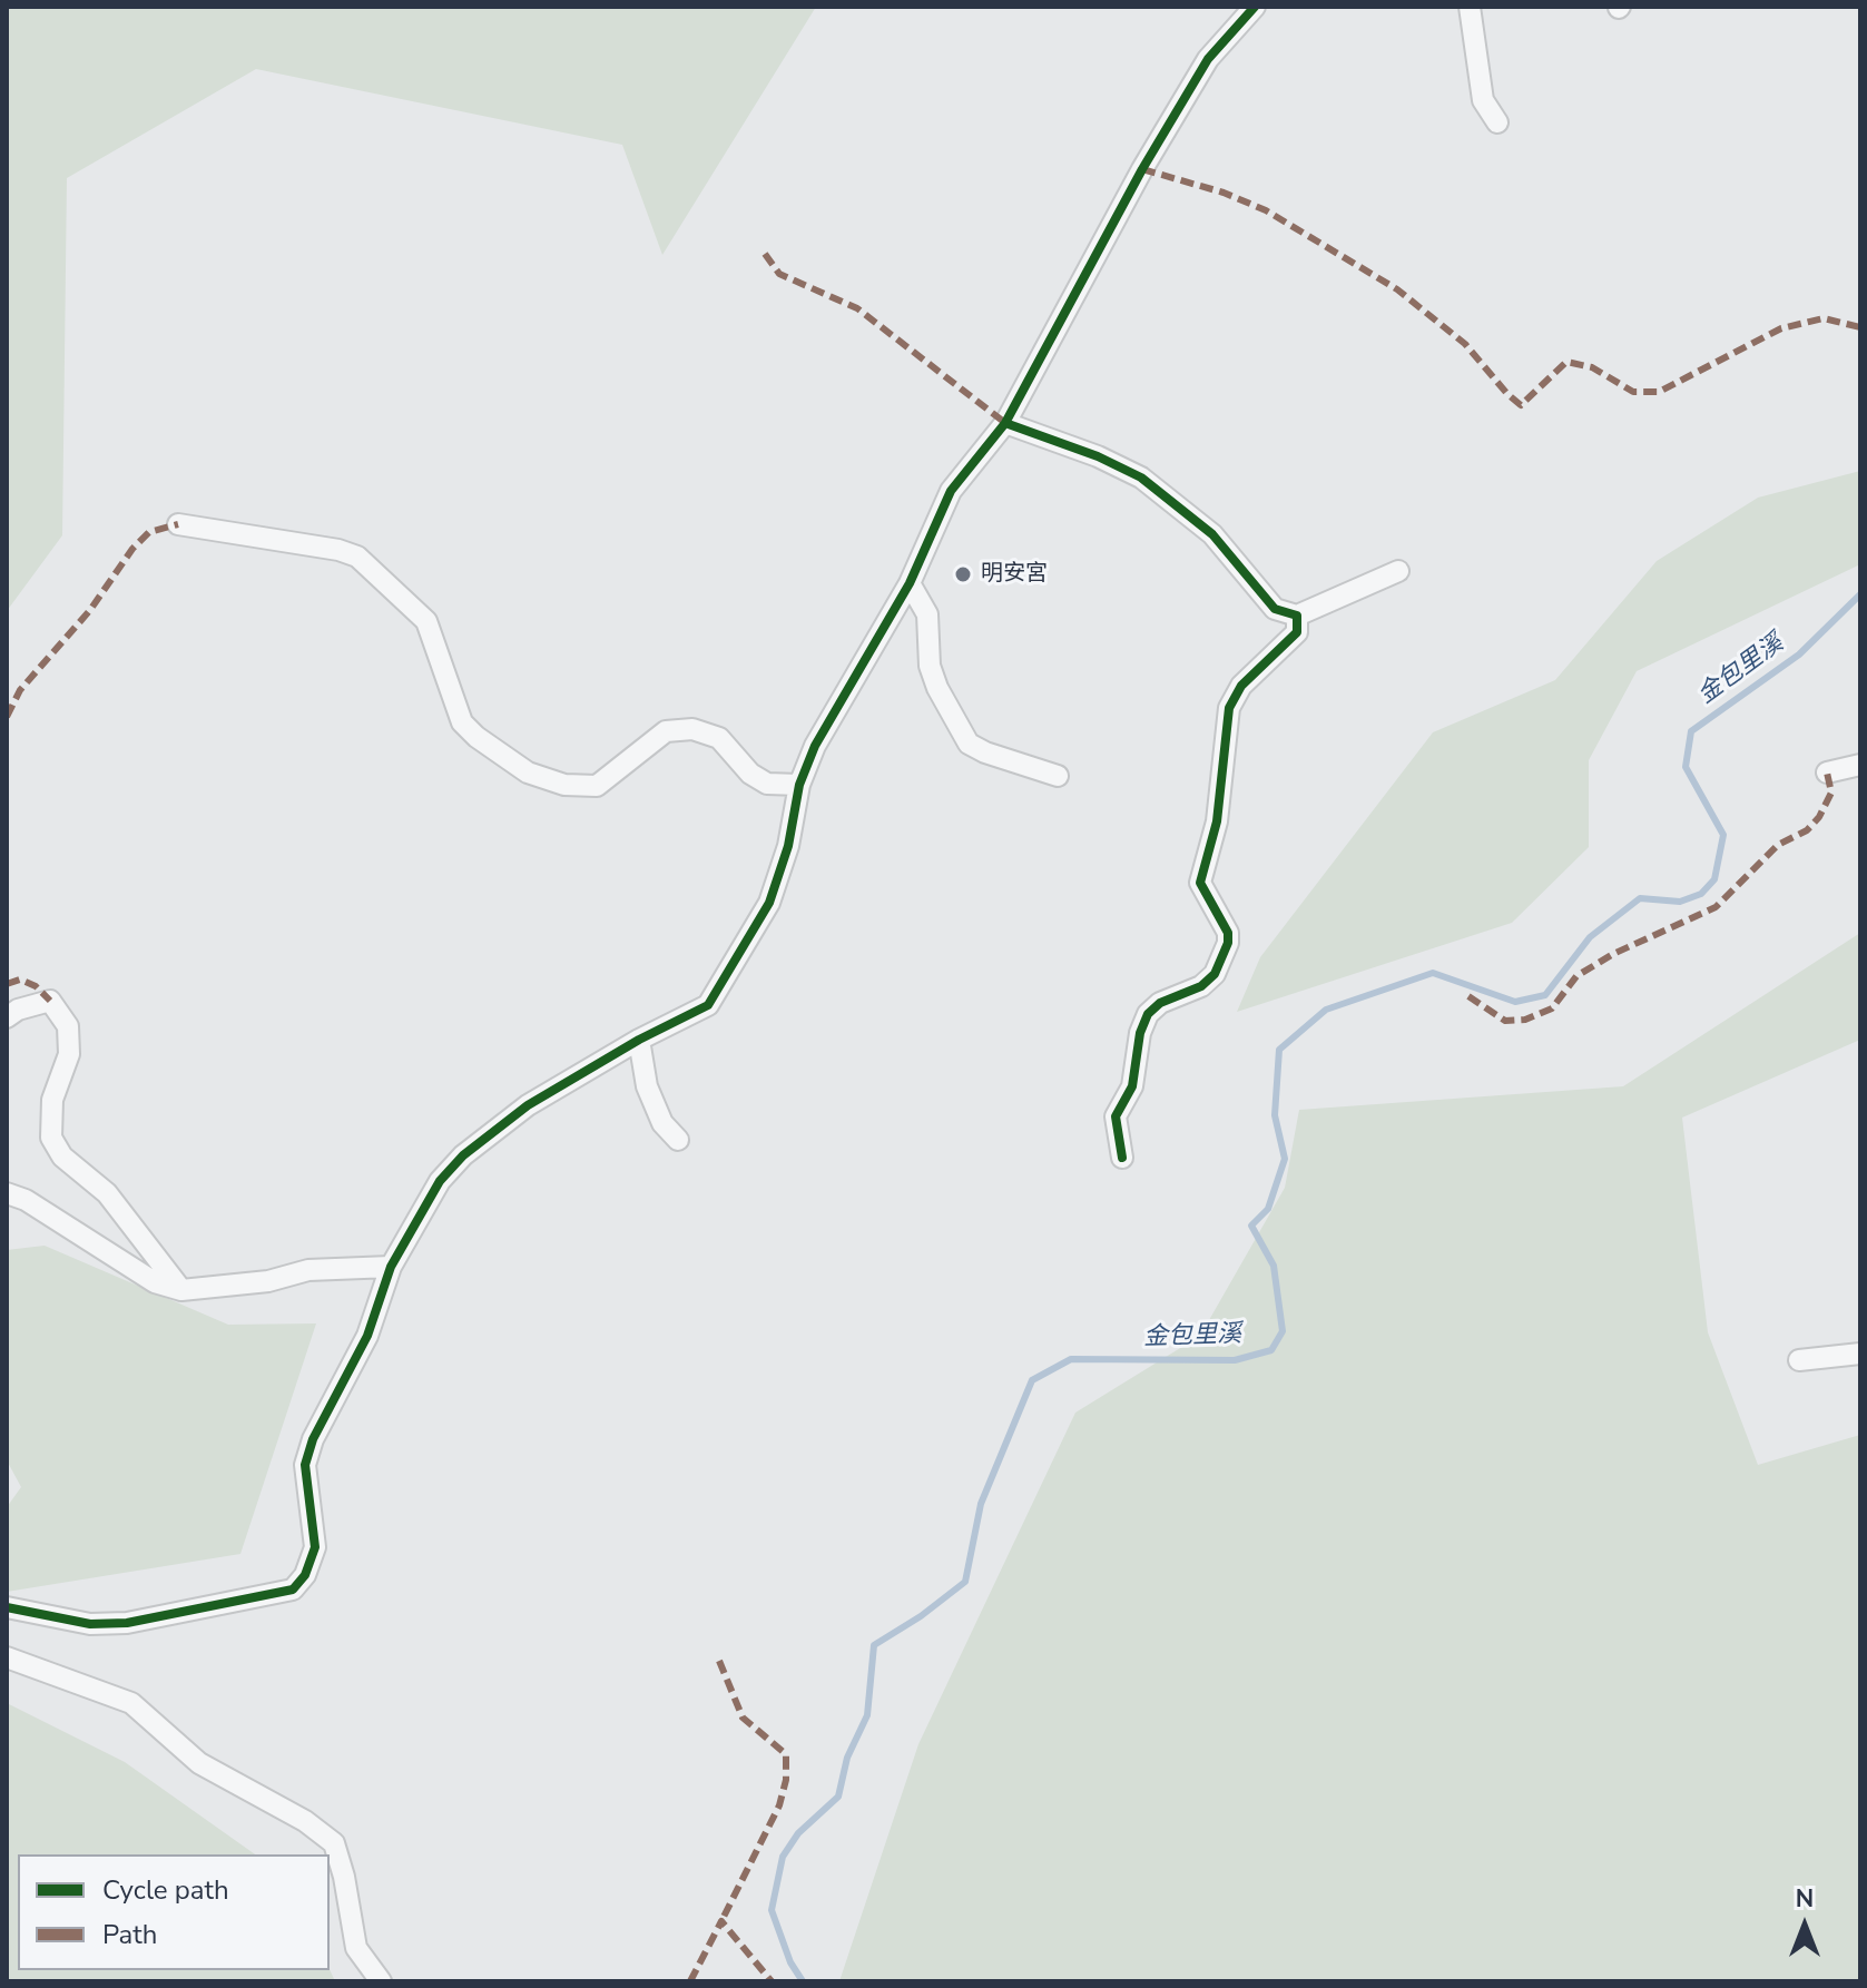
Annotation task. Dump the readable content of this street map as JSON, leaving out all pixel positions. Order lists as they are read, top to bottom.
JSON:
{
  "water": ["金包里溪"],
  "places": ["明安宮"],
  "legend": ["Cycle path", "Path"],
  "north": "top"
}
